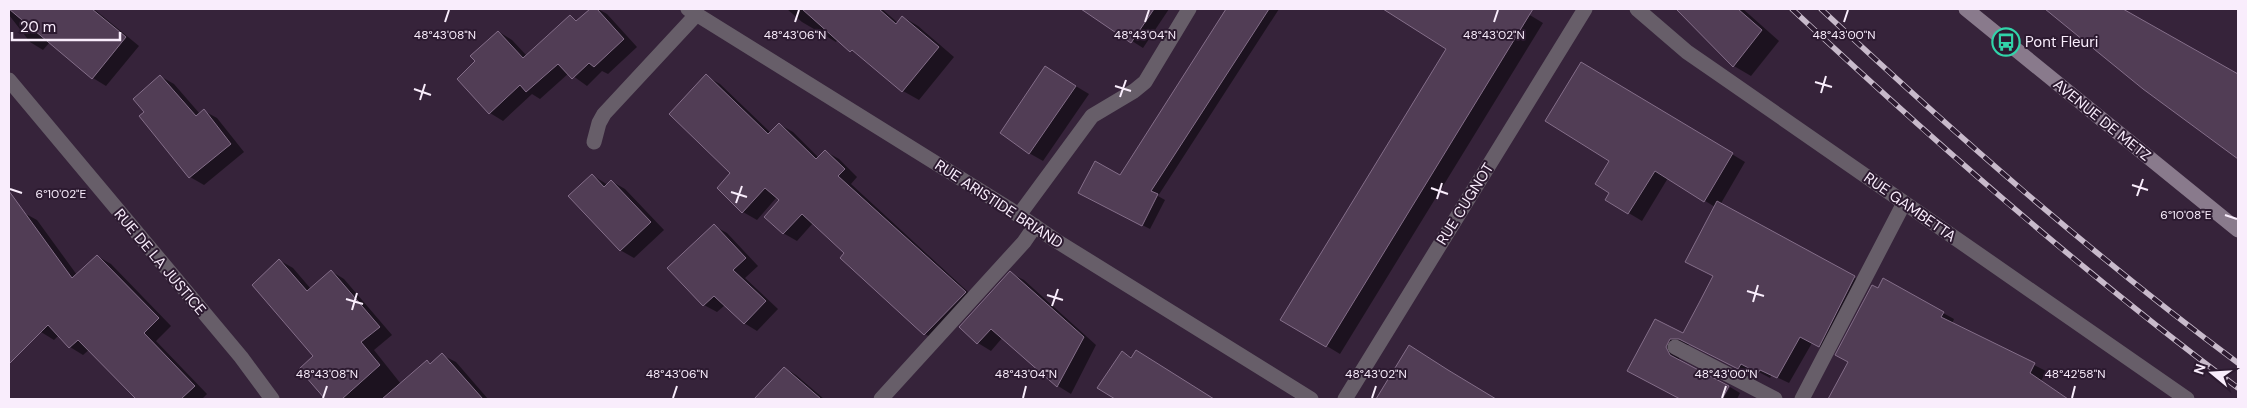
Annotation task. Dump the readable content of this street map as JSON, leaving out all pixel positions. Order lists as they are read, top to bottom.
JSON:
{
  "streets": {
    "main road": ["AVENUE DE METZ"],
    "street": [
      "RUE ARISTIDE BRIAND",
      "RUE CUGNOT",
      "RUE GAMBETTA",
      "RUE DE LA JUSTICE"
    ]
  },
  "places": {
    "bus stop": ["Pont Fleuri"]
  },
  "scale_bar": "20 m",
  "north": "left",
  "coordinates": [
    "48°43'08\"N",
    "48°43'06\"N",
    "48°43'04\"N",
    "48°43'02\"N",
    "48°43'00\"N",
    "6°10'02\"E",
    "6°10'08\"E",
    "48°42'58\"N"
  ]
}
